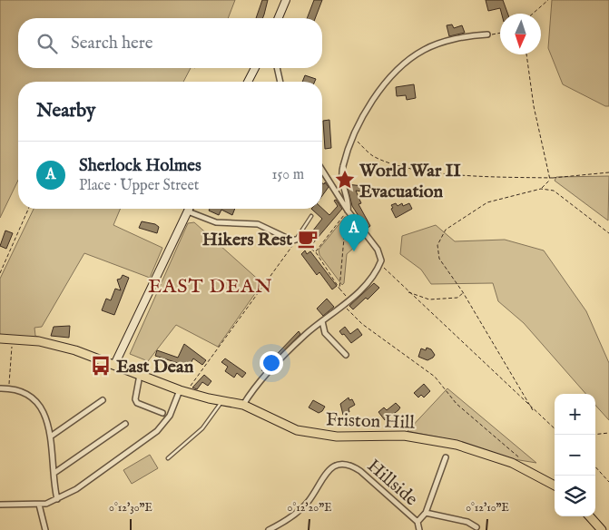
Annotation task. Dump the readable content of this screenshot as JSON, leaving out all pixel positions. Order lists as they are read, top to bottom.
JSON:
{
  "streets": {
    "main road": ["Friston Hill"],
    "street": ["Hillside"]
  },
  "districts": ["EAST DEAN"],
  "places": {
    "place": ["World War II Evacuation"],
    "cafe": ["Hikers Rest"],
    "bus stop": ["East Dean"]
  },
  "north": "bottom",
  "page": {
    "search": "Search here",
    "heading": "Nearby",
    "list": [
      {
        "mark": "A",
        "name": "Sherlock Holmes",
        "note": "Place · Upper Street",
        "value": "150 m"
      }
    ],
    "pins": "A",
    "map_buttons": ["+", "−"]
  },
  "coordinates": ["0°12'30\"E", "0°12'20\"E", "0°12'10\"E"]
}
